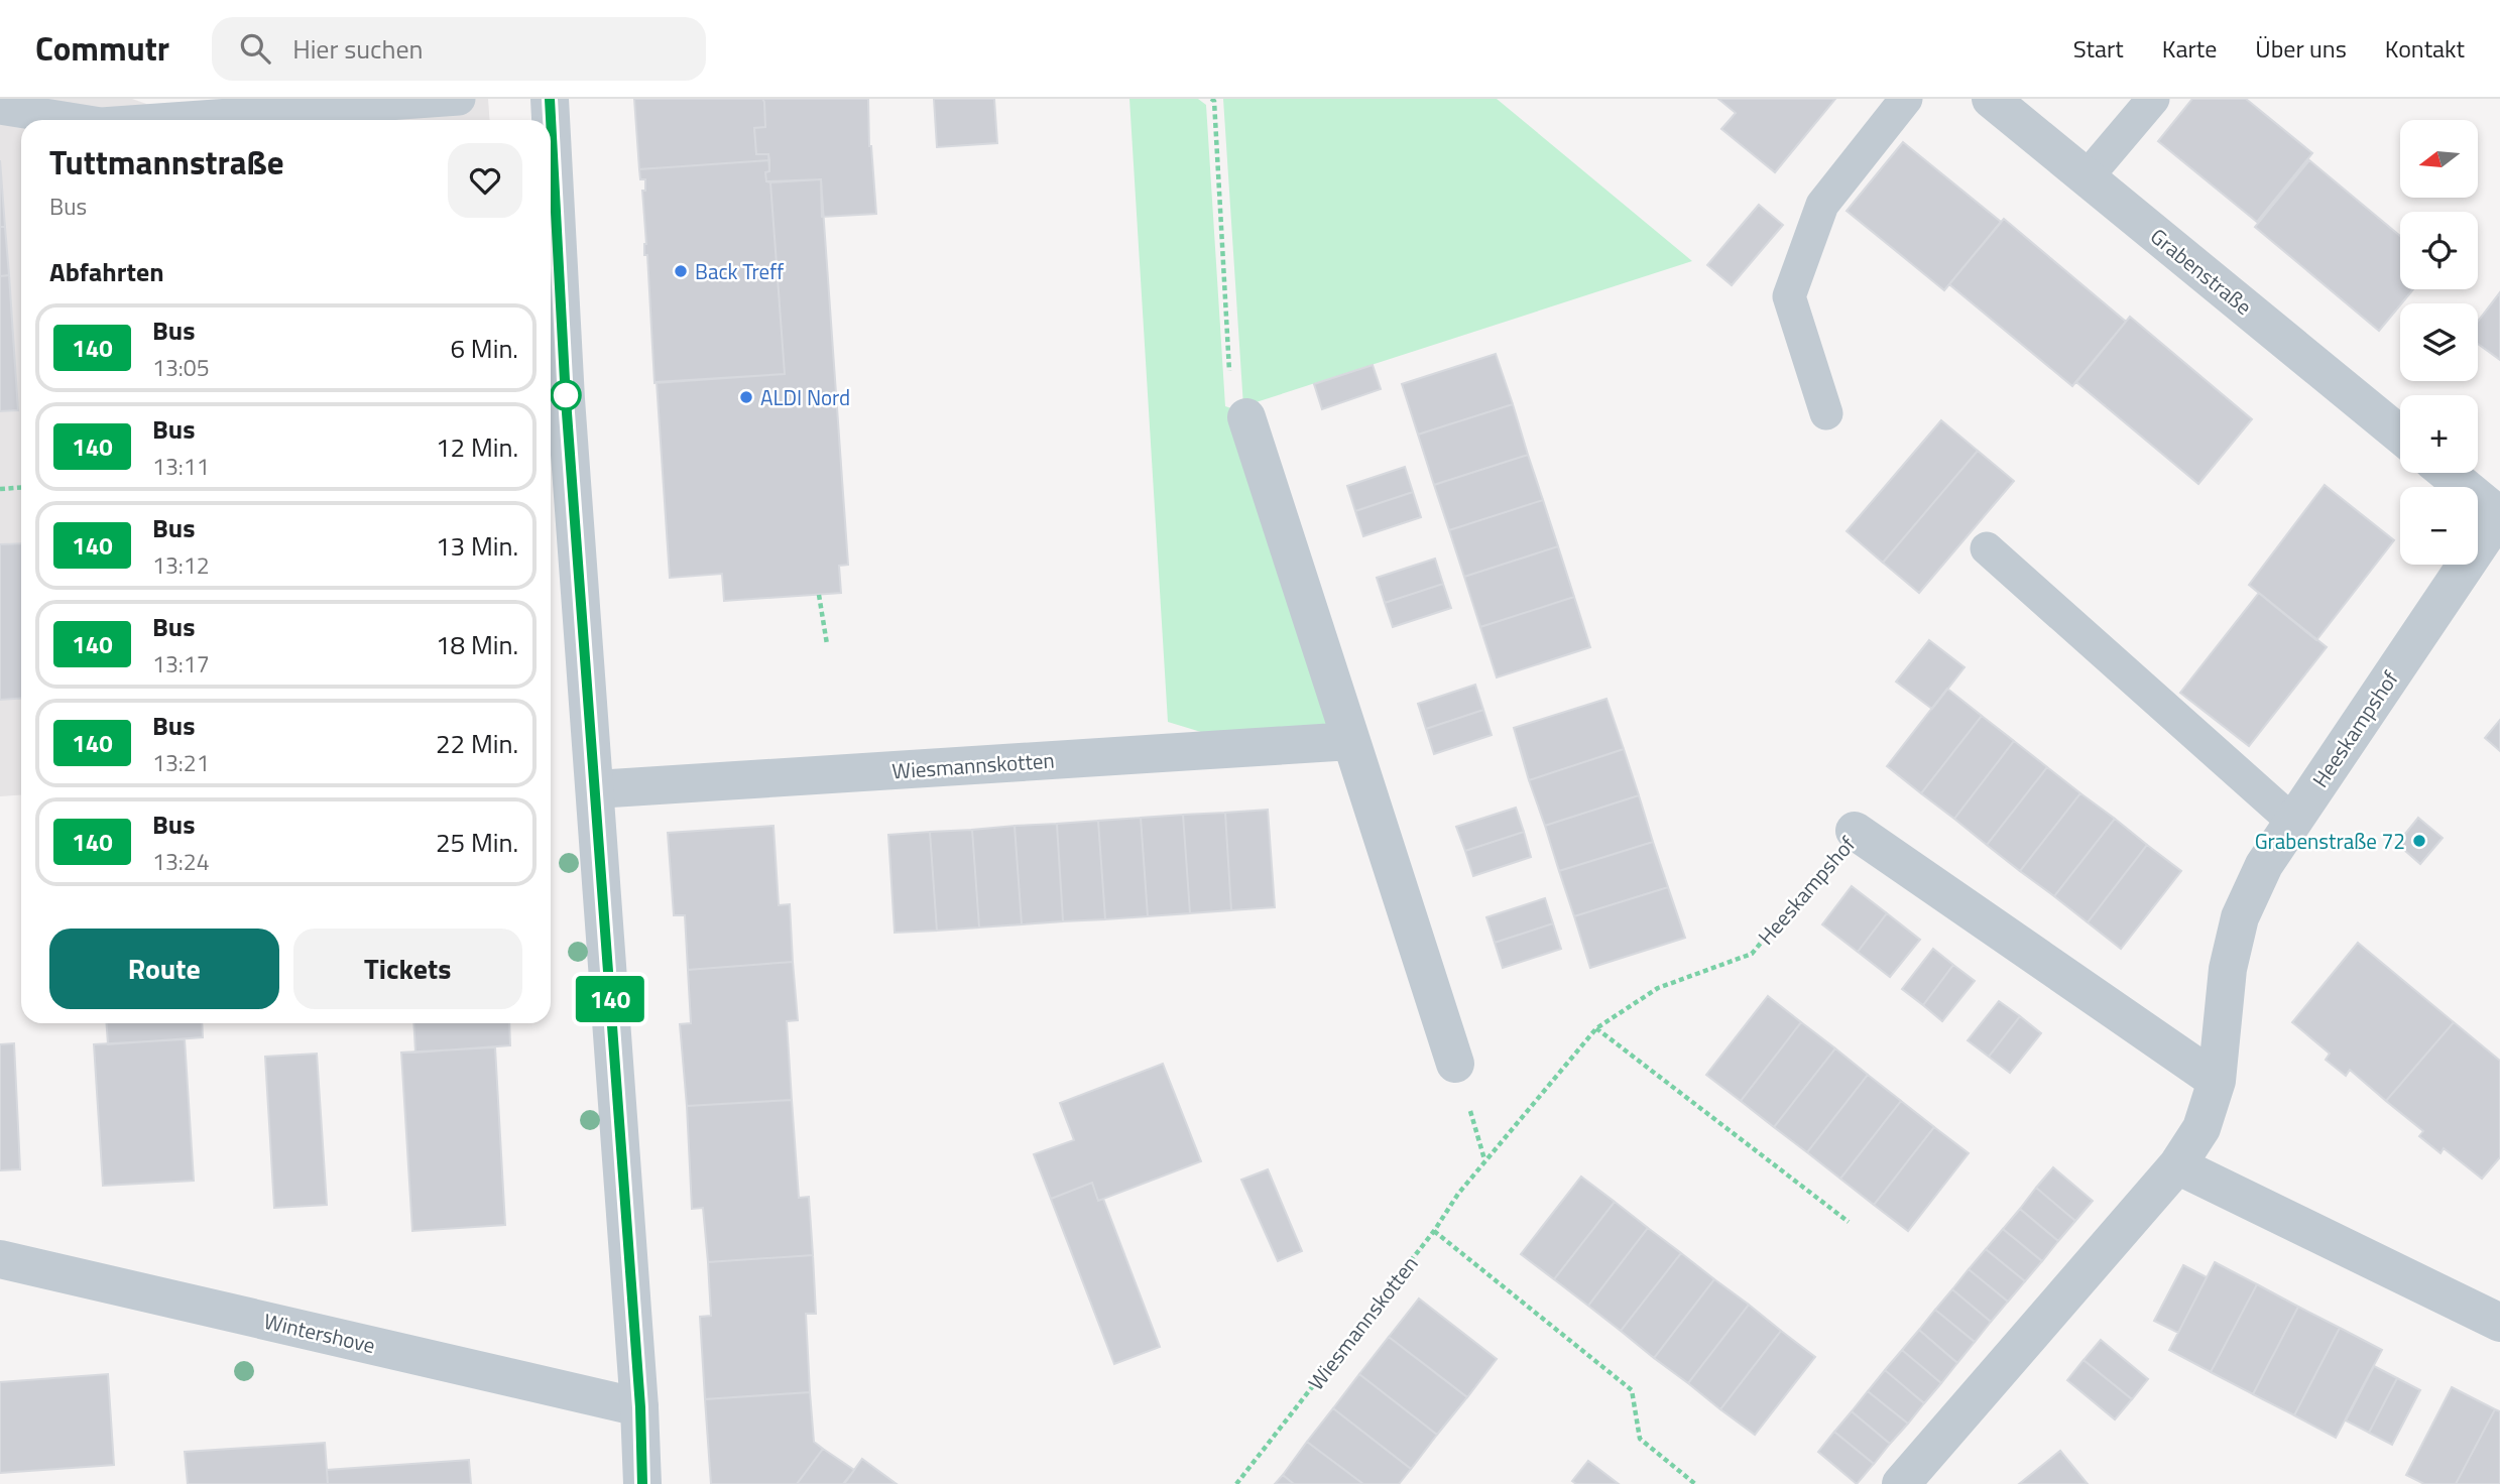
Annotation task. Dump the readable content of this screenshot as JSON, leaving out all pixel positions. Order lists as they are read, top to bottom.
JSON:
{
  "streets": {
    "street": [
      "Grabenstraße",
      "Heeskampshof",
      "Wiesmannskotten",
      "Wintershove"
    ]
  },
  "crossings": [
    ["Heeskampshof", "Wiesmannskotten"]
  ],
  "places": ["Back Treff", "ALDI Nord", "Grabenstraße 72"],
  "lines": ["bus line 140"],
  "north": "left",
  "page": {
    "header": "Commutr",
    "search": "Hier suchen",
    "nav": [
      "Start",
      "Karte",
      "Über uns",
      "Kontakt"
    ],
    "on_map": "140",
    "map_buttons": ["+", "−"],
    "heading": [
      ["Tuttmannstraße", "Bus"],
      "Abfahrten"
    ],
    "list": [
      {
        "mark": "140",
        "name": "Bus",
        "note": "13:05",
        "value": "6 Min."
      },
      {
        "mark": "140",
        "name": "Bus",
        "note": "13:11",
        "value": "12 Min."
      },
      {
        "mark": "140",
        "name": "Bus",
        "note": "13:12",
        "value": "13 Min."
      },
      {
        "mark": "140",
        "name": "Bus",
        "note": "13:17",
        "value": "18 Min."
      },
      {
        "mark": "140",
        "name": "Bus",
        "note": "13:21",
        "value": "22 Min."
      },
      {
        "mark": "140",
        "name": "Bus",
        "note": "13:24",
        "value": "25 Min."
      }
    ],
    "buttons": ["Route", "Tickets"]
  }
}
